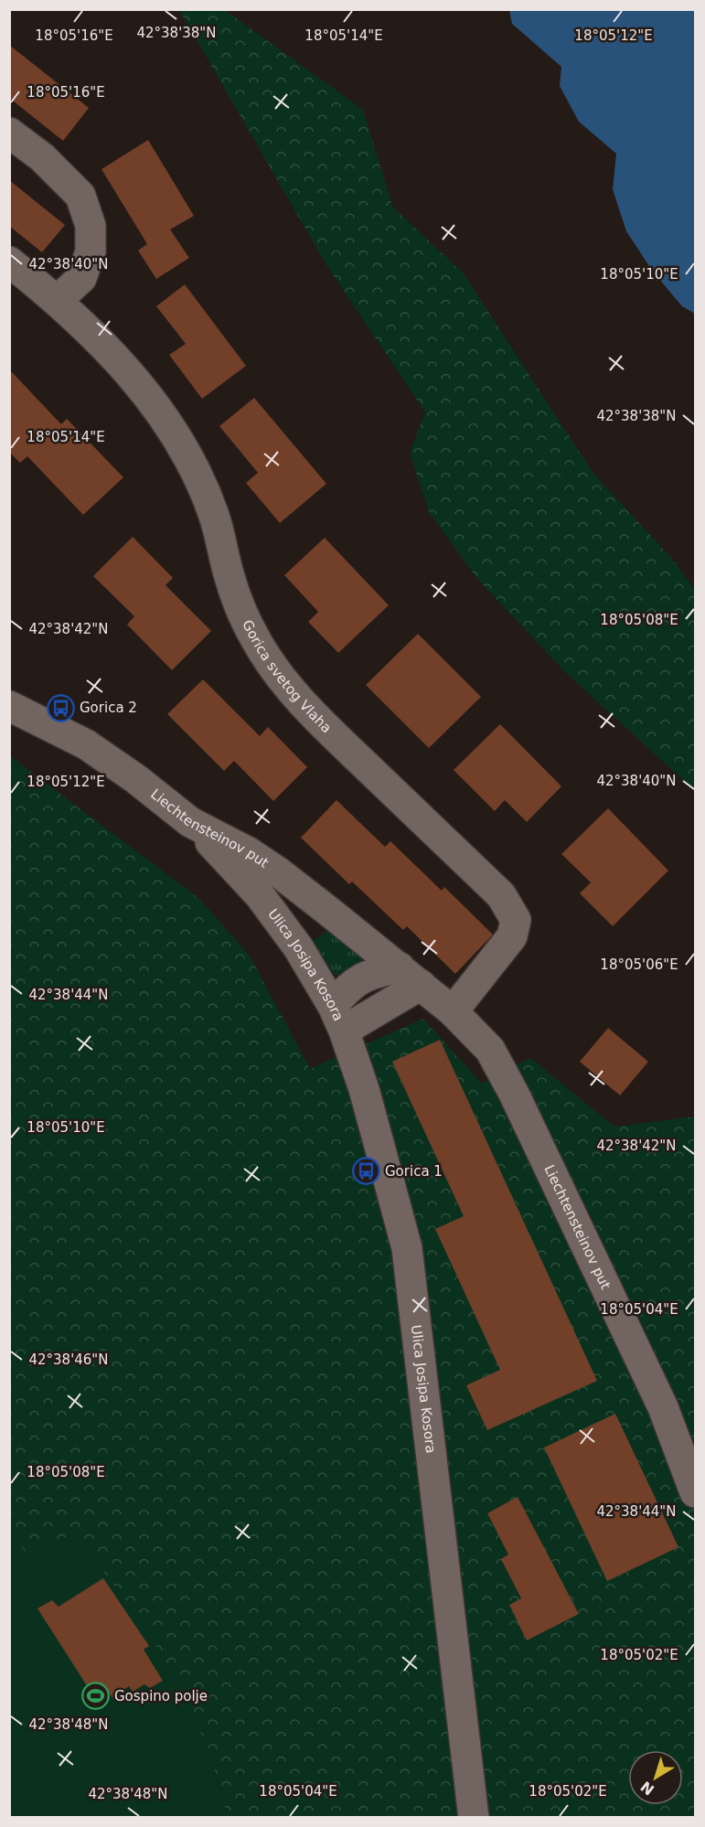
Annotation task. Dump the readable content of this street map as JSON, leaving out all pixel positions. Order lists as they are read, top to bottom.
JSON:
{
  "streets": {
    "street": ["Gorica svetog Vlaha", "Liechtensteinov put", "Ulica Josipa Kosora"]
  },
  "crossings": [
    ["Gorica svetog Vlaha", "Liechtensteinov put"],
    ["Liechtensteinov put", "Ulica Josipa Kosora"]
  ],
  "places": {
    "bus stop": ["Gorica 2", "Gorica 1"],
    "sports": ["Gospino polje"]
  },
  "north": "bottom left",
  "coordinates": [
    "42°38'38\"N",
    "18°05'14\"E",
    "18°05'16\"E",
    "18°05'12\"E",
    "42°38'40\"N",
    "18°05'10\"E",
    "18°05'08\"E",
    "42°38'42\"N",
    "18°05'06\"E",
    "42°38'44\"N",
    "18°05'04\"E",
    "42°38'46\"N",
    "18°05'02\"E",
    "42°38'48\"N"
  ]
}
